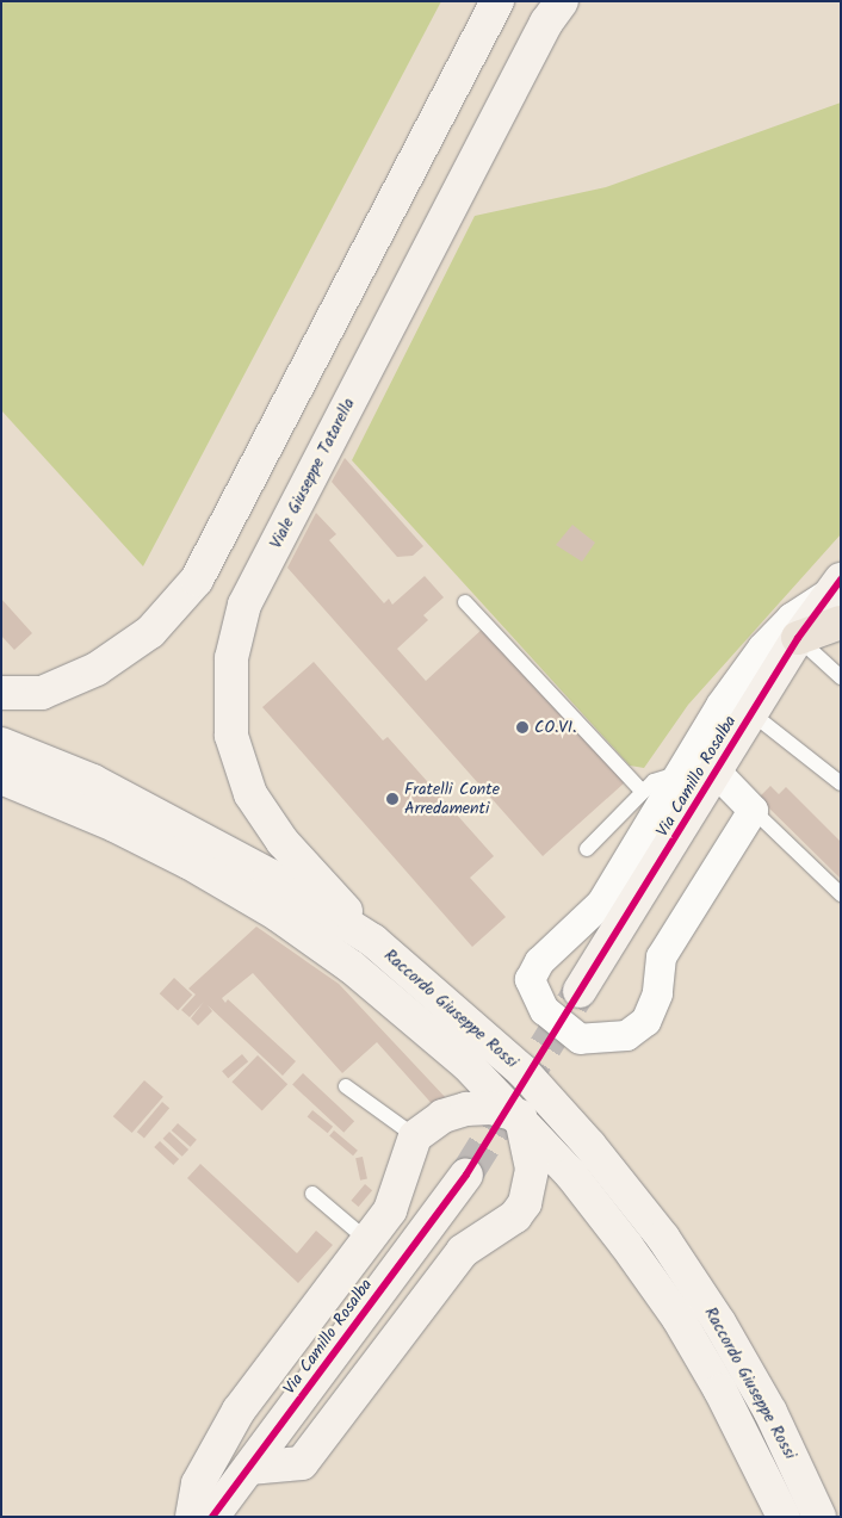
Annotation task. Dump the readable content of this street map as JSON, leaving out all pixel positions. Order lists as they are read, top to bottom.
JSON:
{
  "streets": {
    "main road": ["Viale Giuseppe Tatarella", "Via Camillo Rosalba", "Raccordo Giuseppe Rossi"]
  },
  "crossings": [
    ["Viale Giuseppe Tatarella", "Raccordo Giuseppe Rossi"]
  ],
  "places": ["CO.VI.", "Fratelli Conte Arredamenti"]
}
